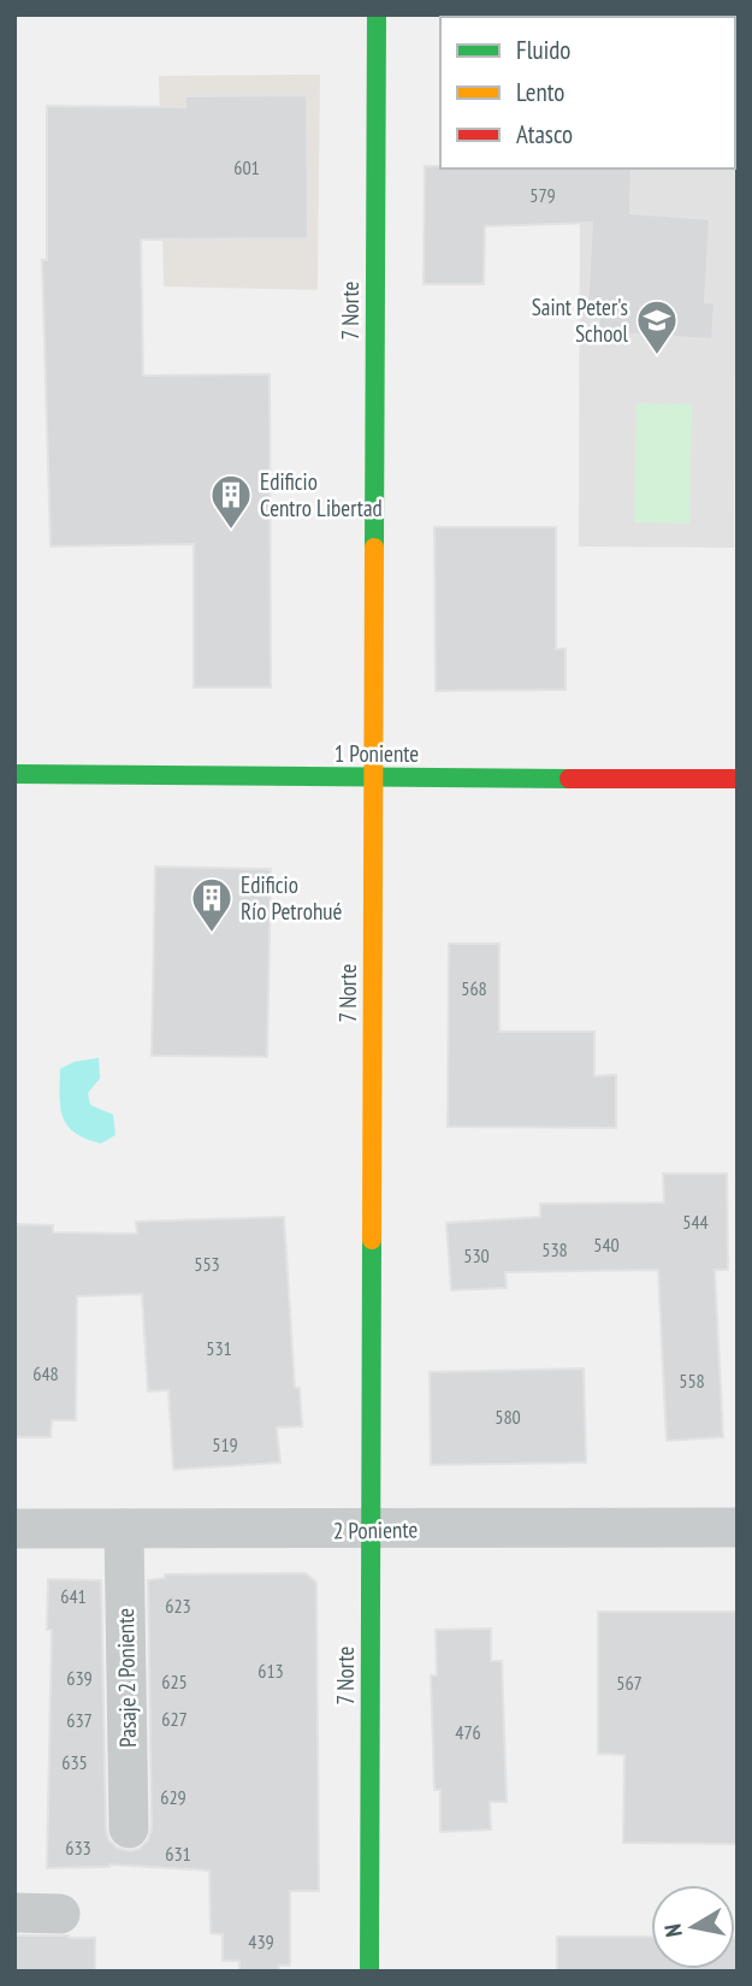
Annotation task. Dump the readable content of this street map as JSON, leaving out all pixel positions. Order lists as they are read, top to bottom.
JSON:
{
  "streets": {
    "street": [
      "7 Norte",
      "1 Poniente",
      "2 Poniente",
      "Pasaje 2 Poniente"
    ]
  },
  "crossings": [
    ["7 Norte", "1 Poniente"],
    ["7 Norte", "2 Poniente"],
    ["2 Poniente", "Pasaje 2 Poniente"]
  ],
  "places": {
    "school or university": ["Saint Peter's School"],
    "building": ["Edificio Centro Libertad", "Edificio Río Petrohué"]
  },
  "house_numbers": [
    "601",
    "579",
    "568",
    "544",
    "540",
    "538",
    "530",
    "553",
    "531",
    "648",
    "558",
    "580",
    "519",
    "641",
    "623",
    "613",
    "639",
    "625",
    "567",
    "627",
    "637",
    "476",
    "635",
    "629",
    "633",
    "631",
    "439"
  ],
  "legend": ["Fluido", "Lento", "Atasco"],
  "north": "left"
}
